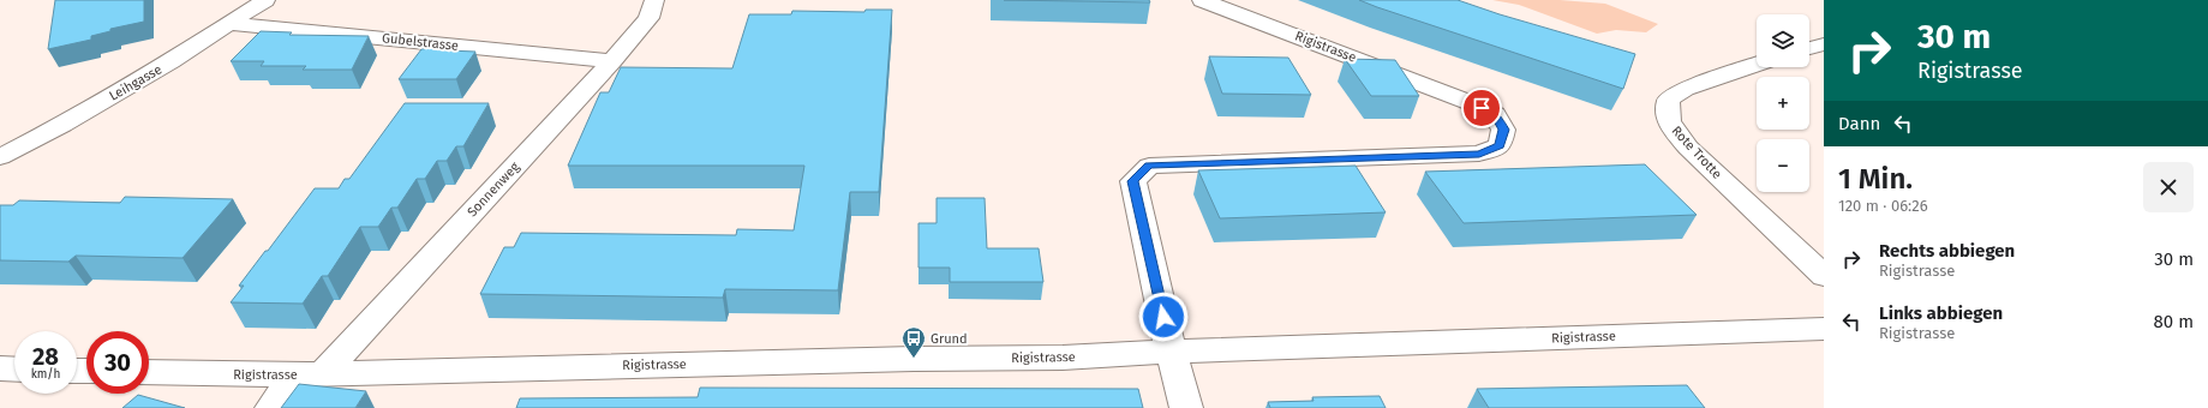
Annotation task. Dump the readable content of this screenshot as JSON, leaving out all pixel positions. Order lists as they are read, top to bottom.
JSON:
{
  "streets": {
    "street": [
      "Gubelstrasse",
      "Rigistrasse",
      "Leihgasse",
      "Rote Trotte",
      "Sonnenweg"
    ]
  },
  "crossings": [
    ["Gubelstrasse", "Leihgasse"],
    ["Gubelstrasse", "Sonnenweg"],
    ["Rigistrasse", "Sonnenweg"]
  ],
  "places": {
    "bus stop": ["Grund"]
  },
  "page": {
    "turn": ["30 m", "Rigistrasse"],
    "map_buttons": ["+", "−"],
    "then": "Dann",
    "heading": ["1 Min.", "120 m · 06:26"],
    "list": [
      {
        "name": "Rechts abbiegen",
        "note": "Rigistrasse",
        "value": "30 m"
      },
      {
        "name": "Links abbiegen",
        "note": "Rigistrasse",
        "value": "80 m"
      }
    ],
    "speed": "28 km/h",
    "limit": "30"
  }
}
